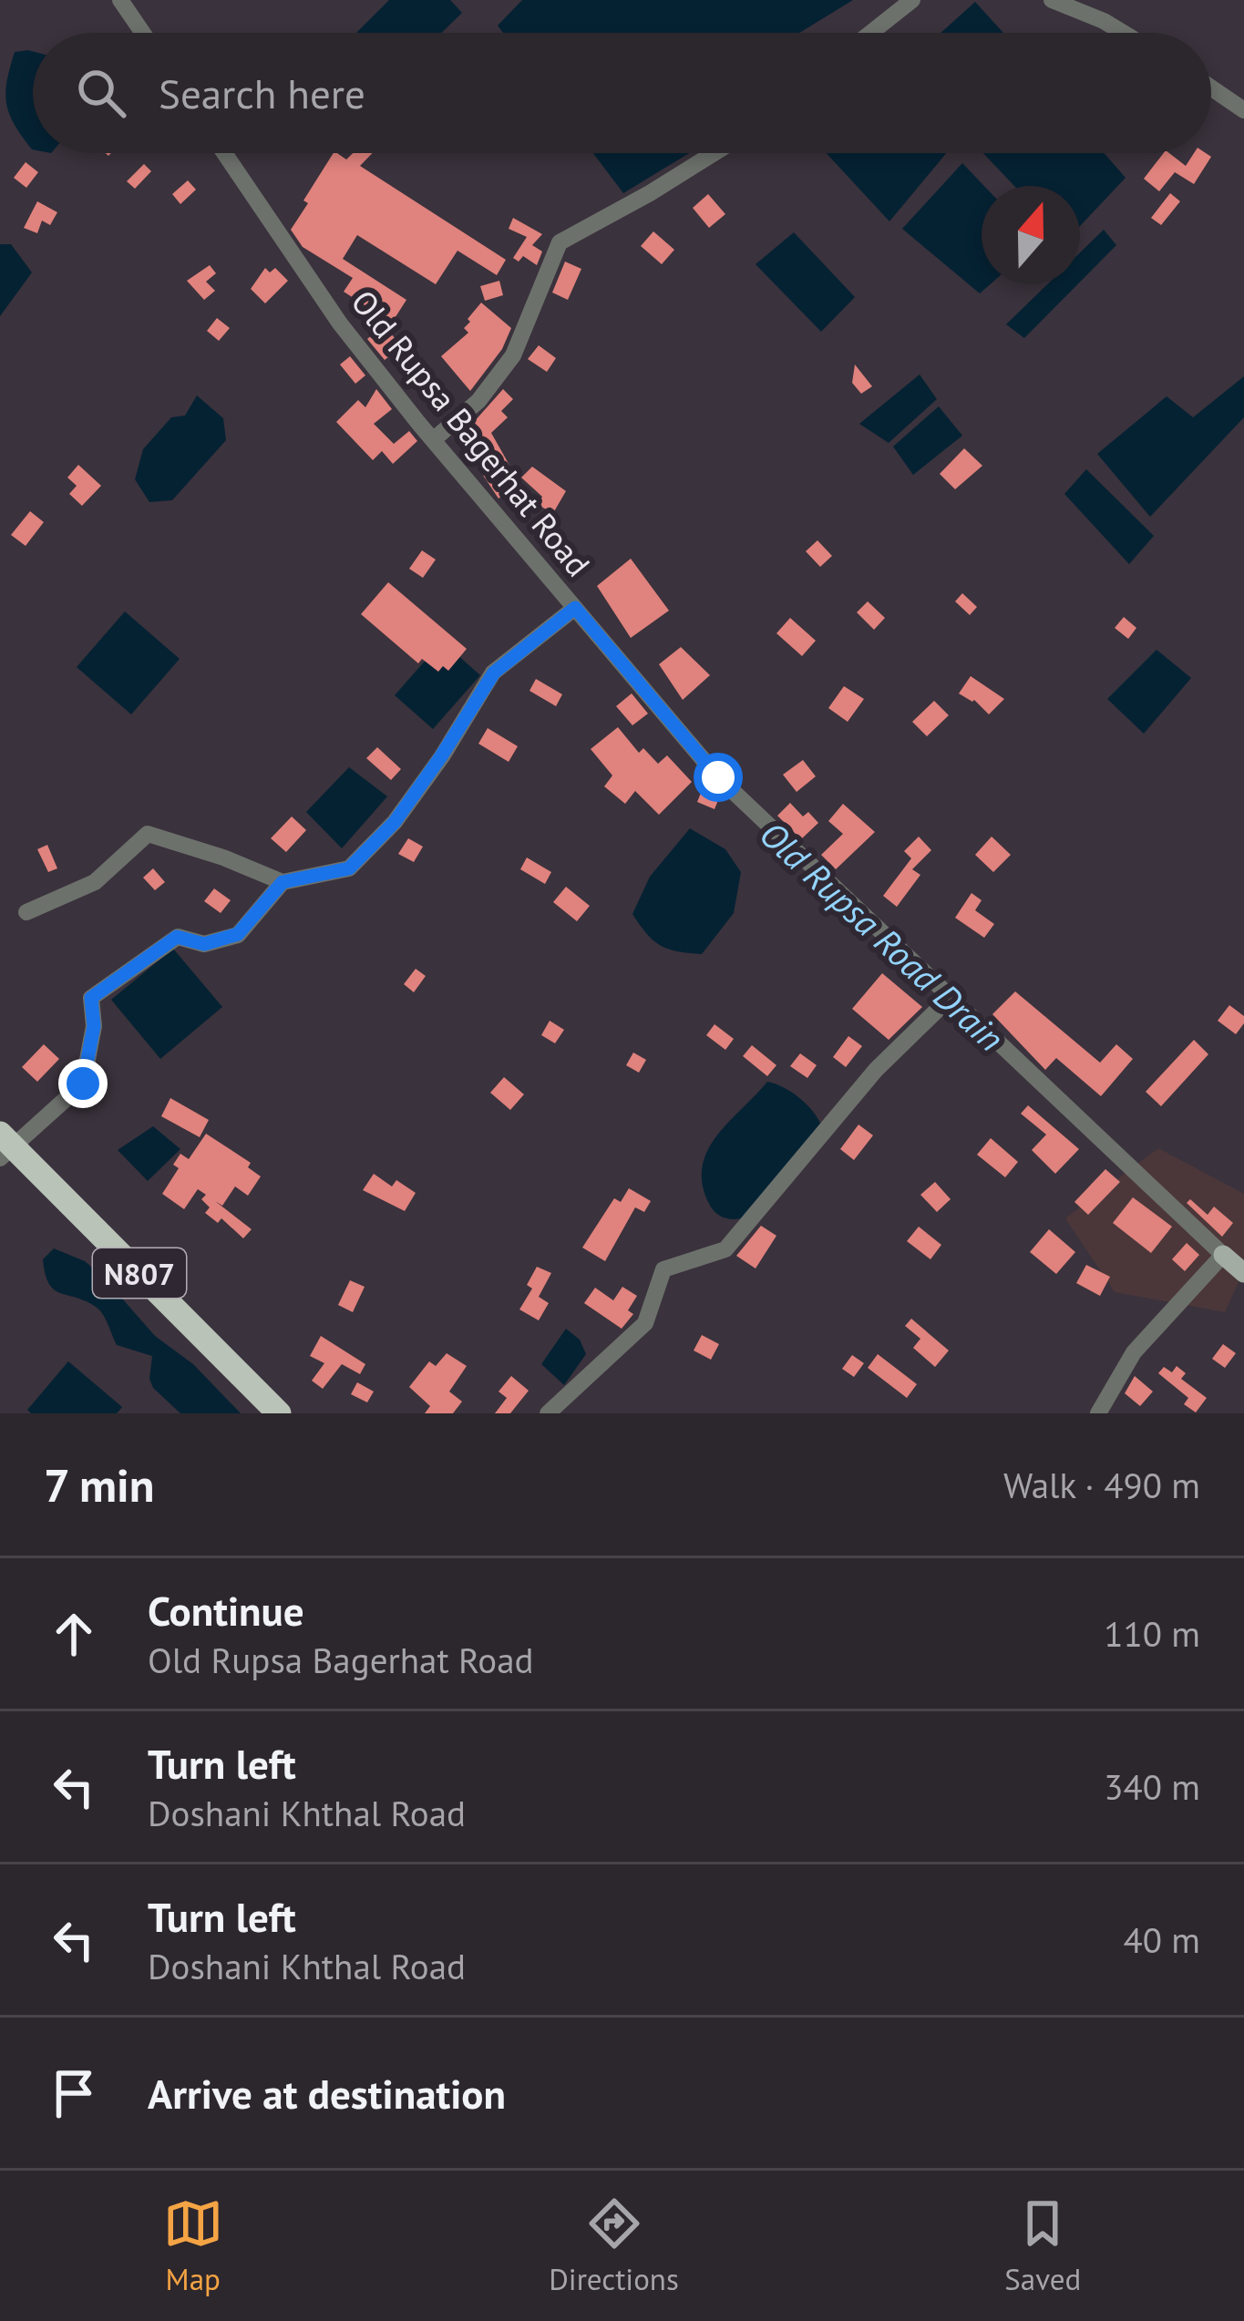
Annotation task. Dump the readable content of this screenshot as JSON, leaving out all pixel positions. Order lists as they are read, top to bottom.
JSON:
{
  "streets": {
    "highway": ["N807"],
    "street": ["Old Rupsa Bagerhat Road"]
  },
  "water": ["Old Rupsa Road Drain"],
  "north": "top",
  "page": {
    "search": "Search here",
    "heading": ["7 min", "Walk · 490 m"],
    "list": [
      ["Continue", "Old Rupsa Bagerhat Road", "110 m"],
      ["Turn left", "Doshani Khthal Road", "340 m"],
      ["Turn left", "Doshani Khthal Road", "40 m"],
      "Arrive at destination"
    ],
    "nav": ["Map", "Directions", "Saved"]
  }
}
